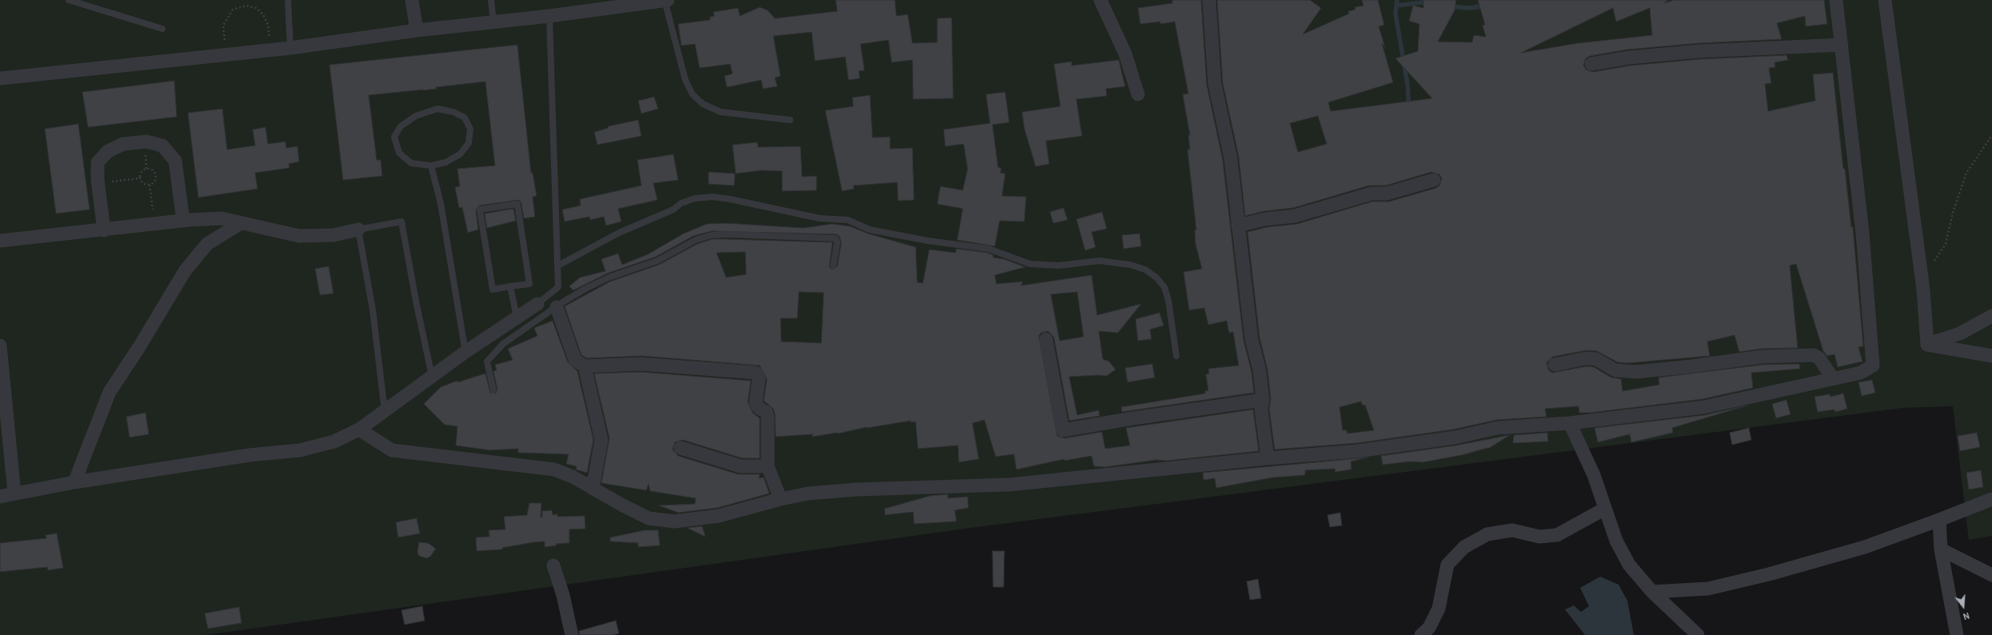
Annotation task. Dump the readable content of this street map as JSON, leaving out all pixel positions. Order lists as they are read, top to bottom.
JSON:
{
  "north": "bottom"
}
